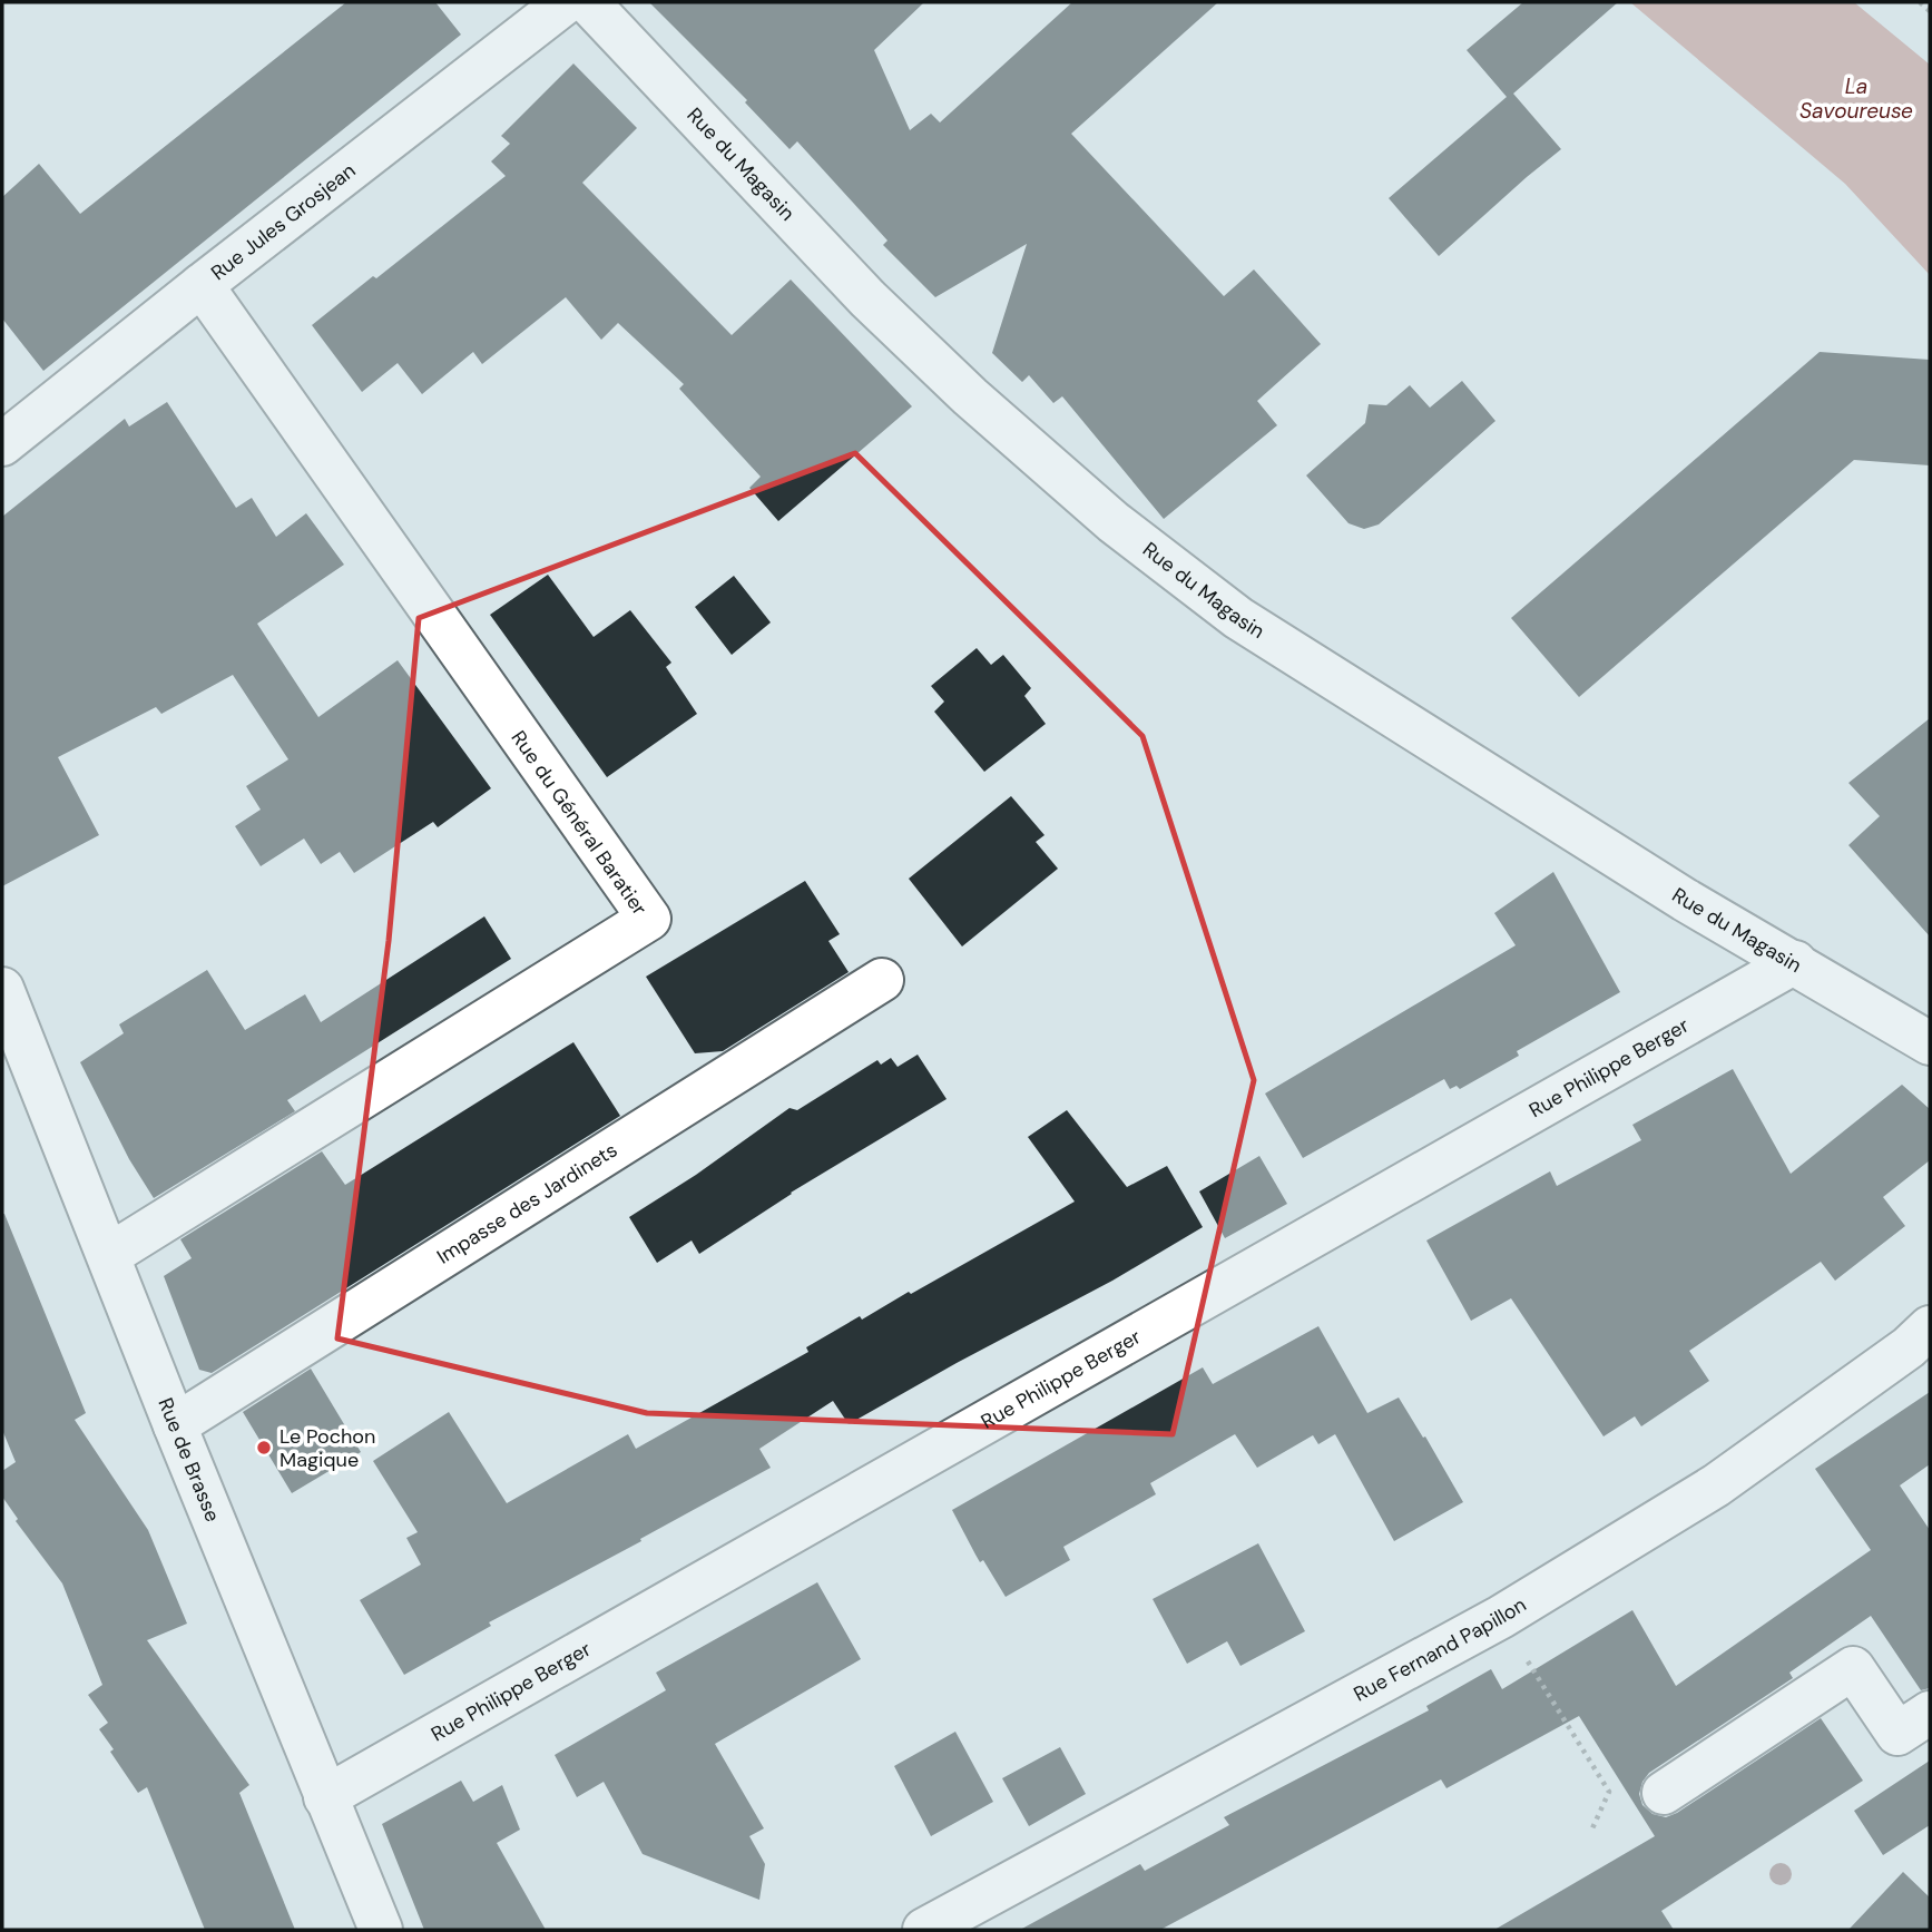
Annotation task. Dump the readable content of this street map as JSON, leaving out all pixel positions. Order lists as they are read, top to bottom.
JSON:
{
  "streets": {
    "street": [
      "Rue du Magasin",
      "Rue Jules Grosjean",
      "Rue du Général Baratier",
      "Rue Philippe Berger",
      "Impasse des Jardinets",
      "Rue de Brasse",
      "Rue Fernand Papillon"
    ]
  },
  "crossings": [
    ["Rue du Magasin", "Rue Philippe Berger"],
    ["Rue Jules Grosjean", "Rue du Général Baratier"],
    ["Rue du Général Baratier", "Rue de Brasse"],
    ["Rue Philippe Berger", "Rue de Brasse"],
    ["Impasse des Jardinets", "Rue de Brasse"]
  ],
  "water": ["La Savoureuse"],
  "places": ["Le Pochon Magique"]
}
